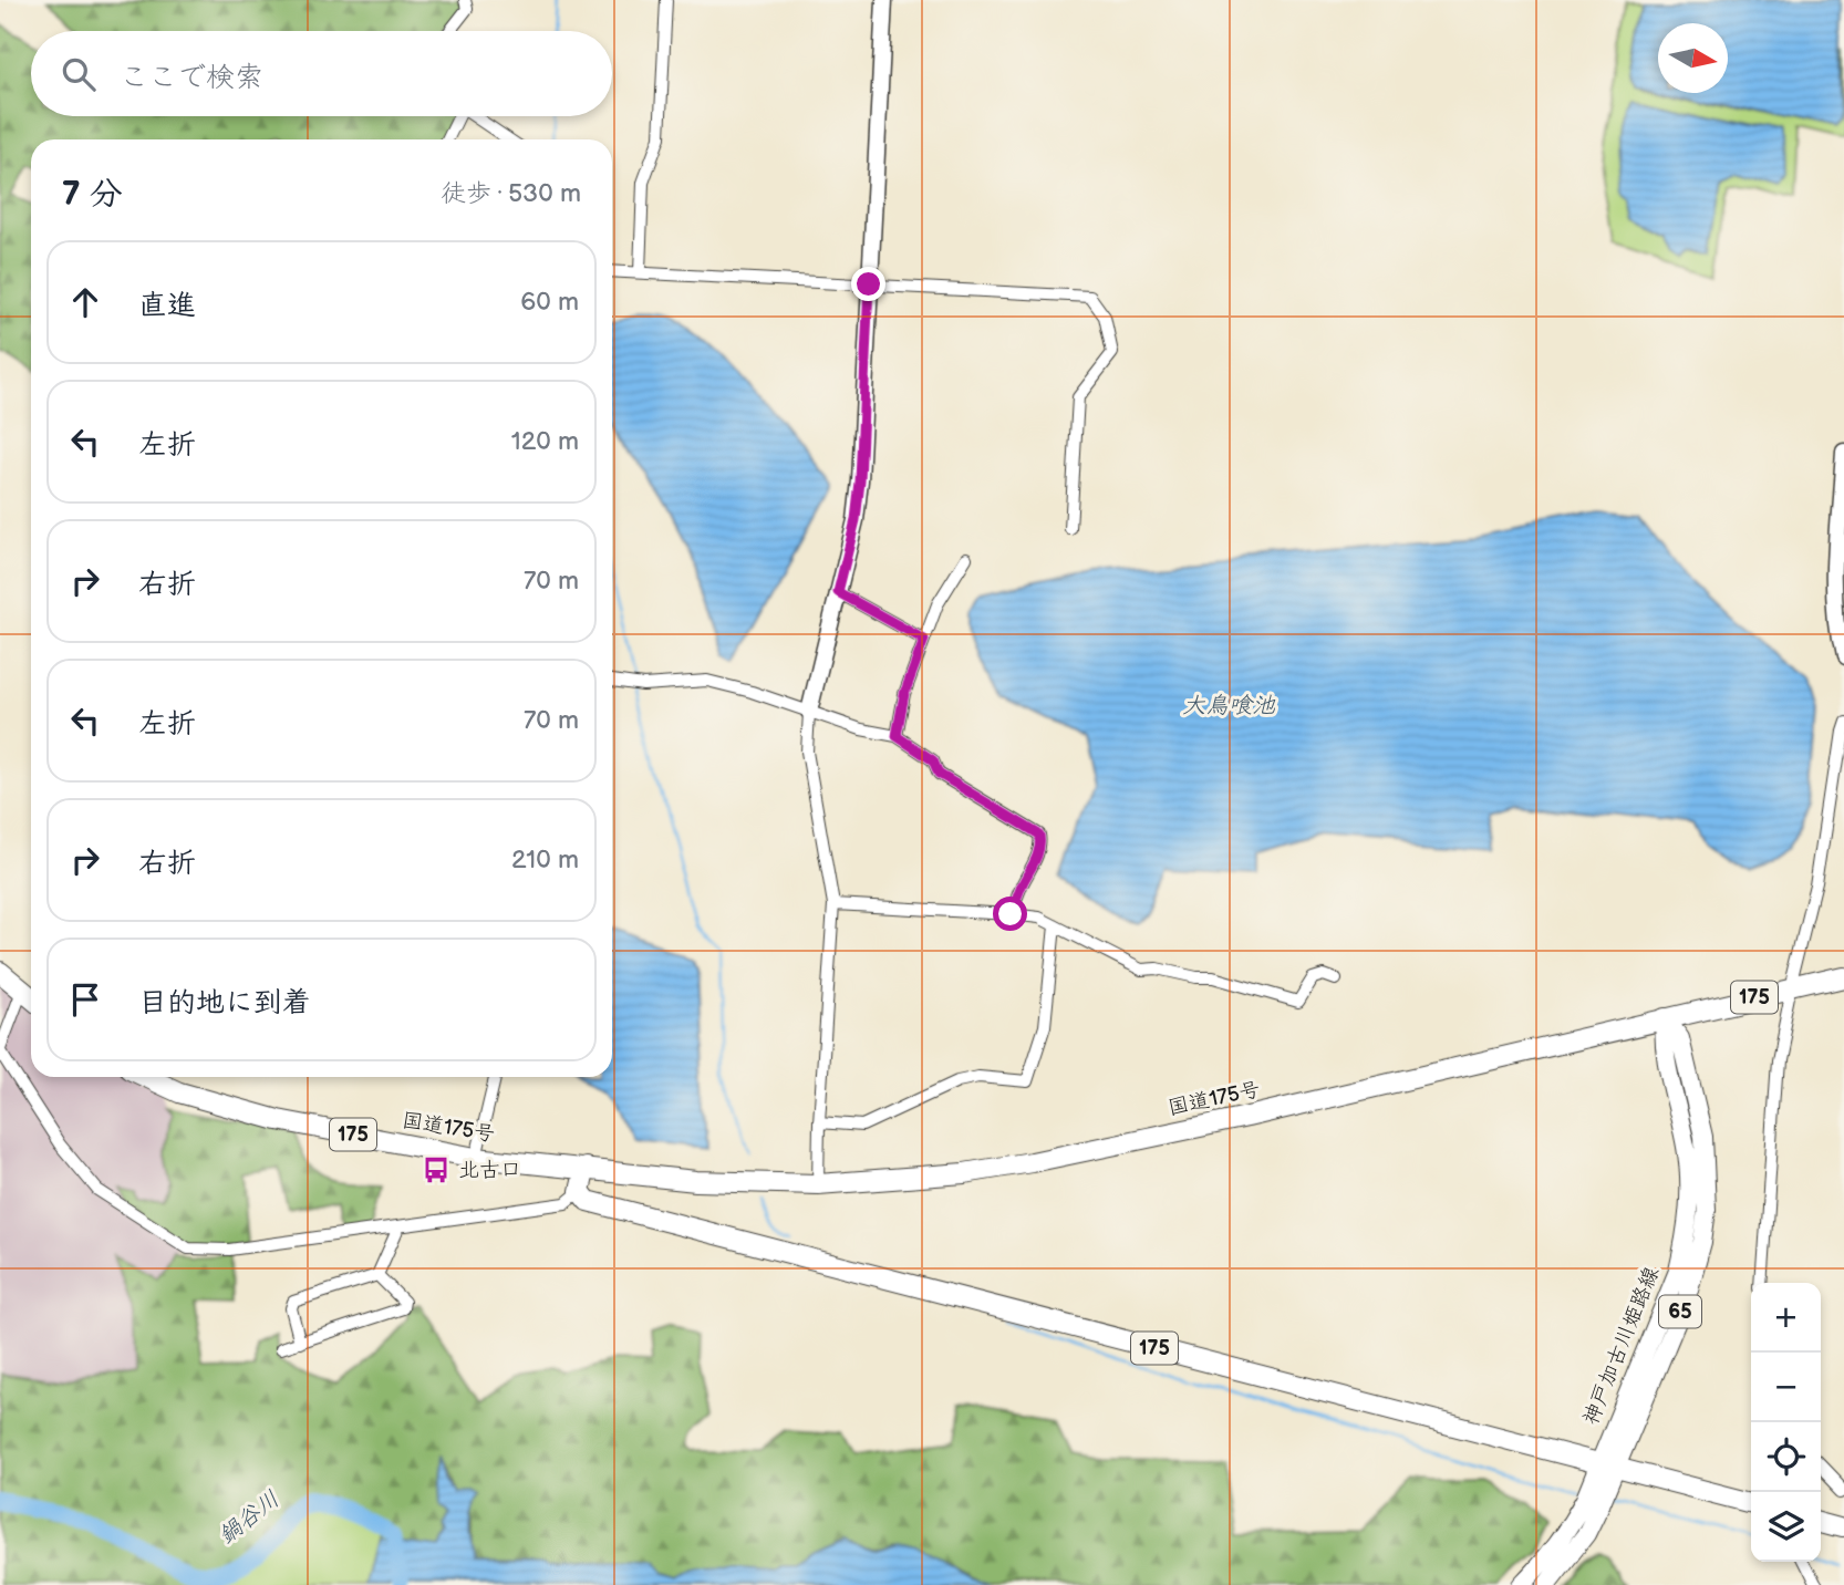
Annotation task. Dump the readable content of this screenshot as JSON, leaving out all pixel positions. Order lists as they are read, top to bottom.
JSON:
{
  "streets": {
    "highway": ["175", "国道175号"],
    "main road": ["65", "神戸加古川姫路線"]
  },
  "crossings": [
    ["175", "神戸加古川姫路線"],
    ["国道175号", "神戸加古川姫路線"]
  ],
  "water": ["大鳥喰池", "鍋谷川"],
  "places": {
    "bus stop": ["北古口"]
  },
  "north": "right",
  "page": {
    "search": "ここで検索",
    "heading": ["7 分", "徒歩 · 530 m"],
    "list": [
      ["直進", "60 m"],
      ["左折", "120 m"],
      ["右折", "70 m"],
      ["左折", "70 m"],
      ["右折", "210 m"],
      "目的地に到着"
    ],
    "map_buttons": ["+", "−"]
  }
}
